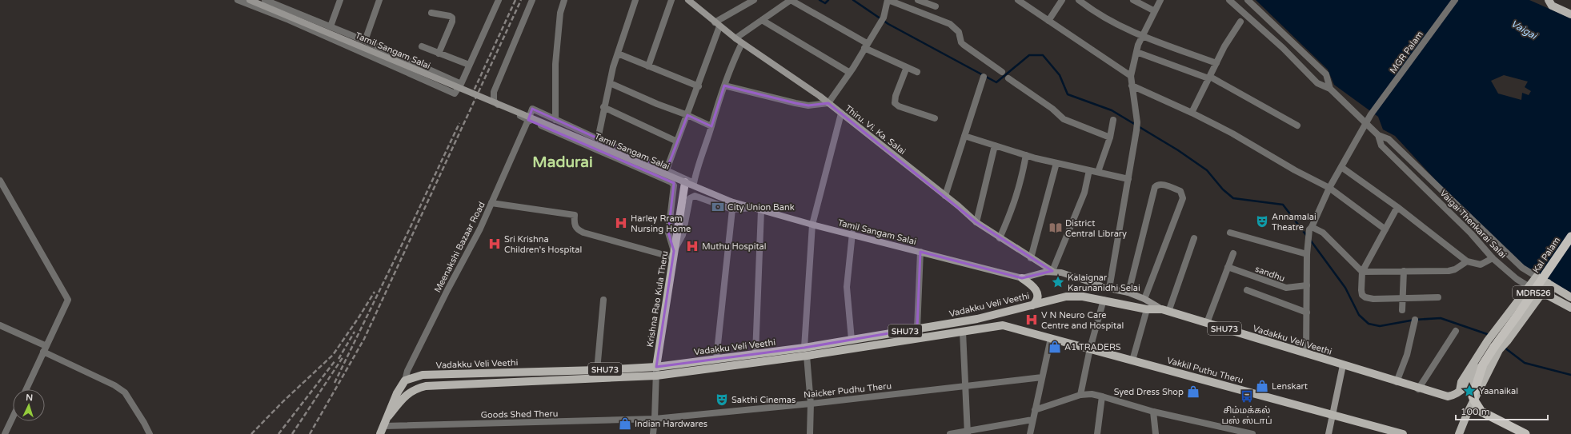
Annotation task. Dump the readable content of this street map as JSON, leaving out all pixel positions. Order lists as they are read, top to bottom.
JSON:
{
  "streets": {
    "highway": ["Kal Palam", "MDR526"],
    "main road": [
      "Tamil Sangam Salai",
      "Thiru. Vi. Ka. Salai",
      "Vaigai Thenkarai Salai",
      "Krishna Rao Kula Theru",
      "Vadakku Veli Veethi",
      "SHU73",
      "Vakkil Puthu Theru"
    ],
    "street": [
      "MGR Palam",
      "Meenakshi Bazaar Road",
      "sandhu",
      "Naicker Pudhu Theru",
      "Goods Shed Theru"
    ]
  },
  "crossings": [
    ["Tamil Sangam Salai", "Krishna Rao Kula Theru"],
    ["MGR Palam", "Vaigai Thenkarai Salai"],
    ["MGR Palam", "sandhu"],
    ["MGR Palam", "Vadakku Veli Veethi"],
    ["Meenakshi Bazaar Road", "Vadakku Veli Veethi"],
    ["Meenakshi Bazaar Road", "SHU73"],
    ["Kal Palam", "MDR526"],
    ["MDR526", "Vadakku Veli Veethi"],
    ["Krishna Rao Kula Theru", "Vadakku Veli Veethi"],
    ["Vadakku Veli Veethi", "SHU73"],
    ["Vadakku Veli Veethi", "Vakkil Puthu Theru"],
    ["SHU73", "Goods Shed Theru"],
    ["Naicker Pudhu Theru", "Goods Shed Theru"]
  ],
  "districts": ["Madurai"],
  "water": ["Vaigai"],
  "places": {
    "bank": ["City Union Bank"],
    "theatre": ["Annamalai Theatre", "Sakthi Cinemas"],
    "hospital": [
      "Harley Rram Nursing Home",
      "Sri Krishna Children's Hospital",
      "Muthu Hospital",
      "V N Neuro Care Centre and Hospital"
    ],
    "library": ["District Central Library"],
    "place": ["Kalaignar Karunanidhi Selai", "Yaanaikal"],
    "shop": [
      "A1 TRADERS",
      "Lenskart",
      "Syed Dress Shop",
      "Indian Hardwares"
    ],
    "bus stop": ["சிம்மக்கல் பஸ் ஸ்டாப்"]
  },
  "scale_bar": "100 m",
  "north": "top"
}
